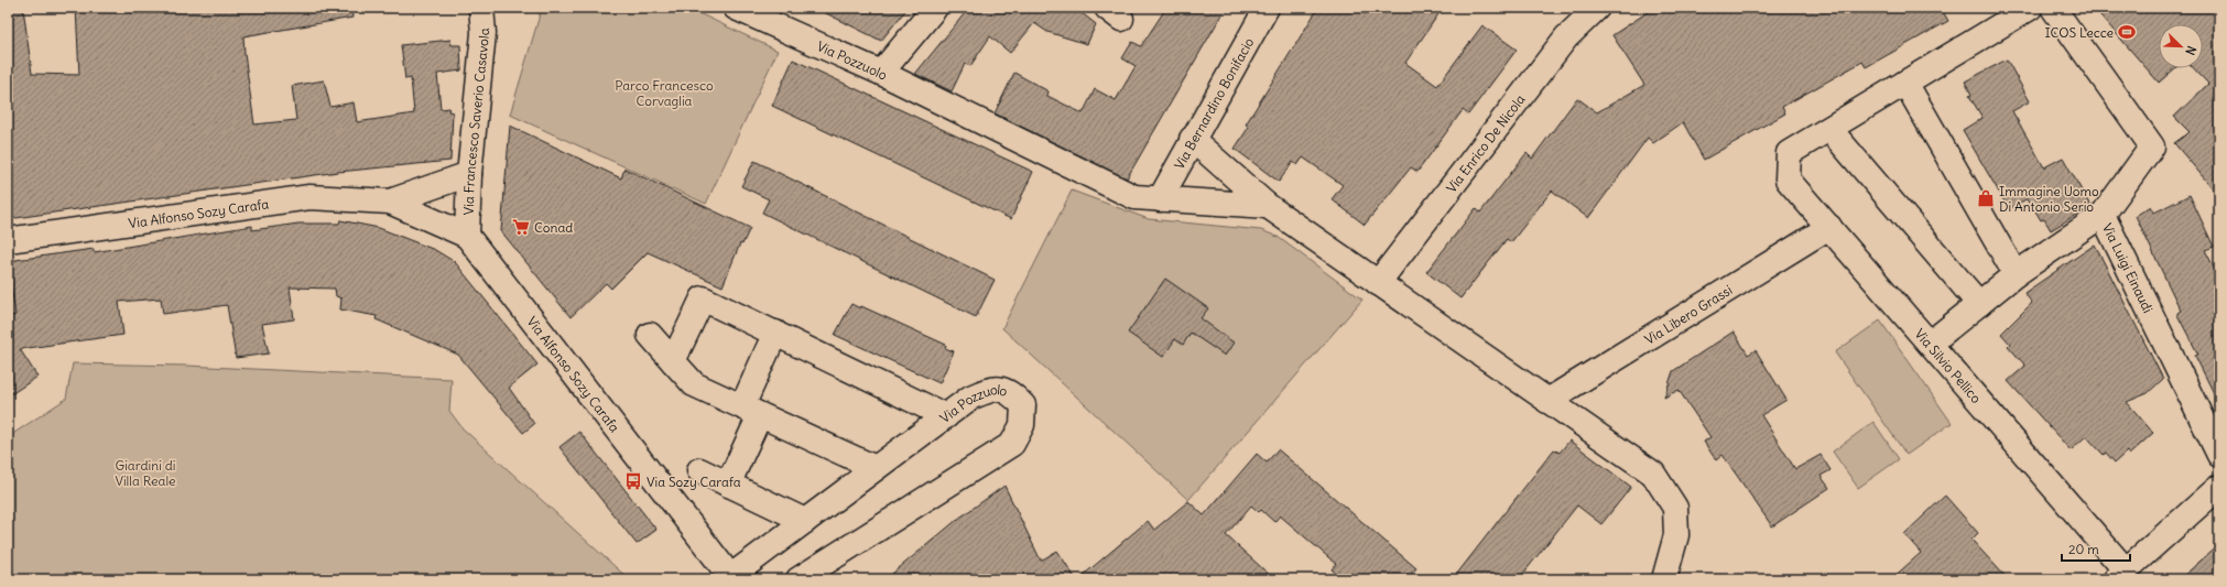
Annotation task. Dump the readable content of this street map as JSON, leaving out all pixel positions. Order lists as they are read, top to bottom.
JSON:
{
  "streets": {
    "street": [
      "Via Pozzuolo",
      "Via Bernardino Bonifacio",
      "Via Francesco Saverio Casavola",
      "Via Enrico De Nicola",
      "Via Alfonso Sozy Carafa",
      "Via Luigi Einaudi",
      "Via Libero Grassi",
      "Via Silvio Pellico"
    ]
  },
  "crossings": [
    ["Via Pozzuolo", "Via Bernardino Bonifacio"],
    ["Via Pozzuolo", "Via Alfonso Sozy Carafa"],
    ["Via Francesco Saverio Casavola", "Via Alfonso Sozy Carafa"],
    ["Via Libero Grassi", "Via Silvio Pellico"]
  ],
  "parks": ["Parco Francesco Corvaglia", "Giardini di Villa Reale"],
  "places": {
    "sports": ["ICOS Lecce"],
    "shop": ["Immagine Uomo Di Antonio Serio"],
    "supermarket": ["Conad"],
    "bus stop": ["Via Sozy Carafa"]
  },
  "scale_bar": "20 m",
  "north": "bottom right"
}
